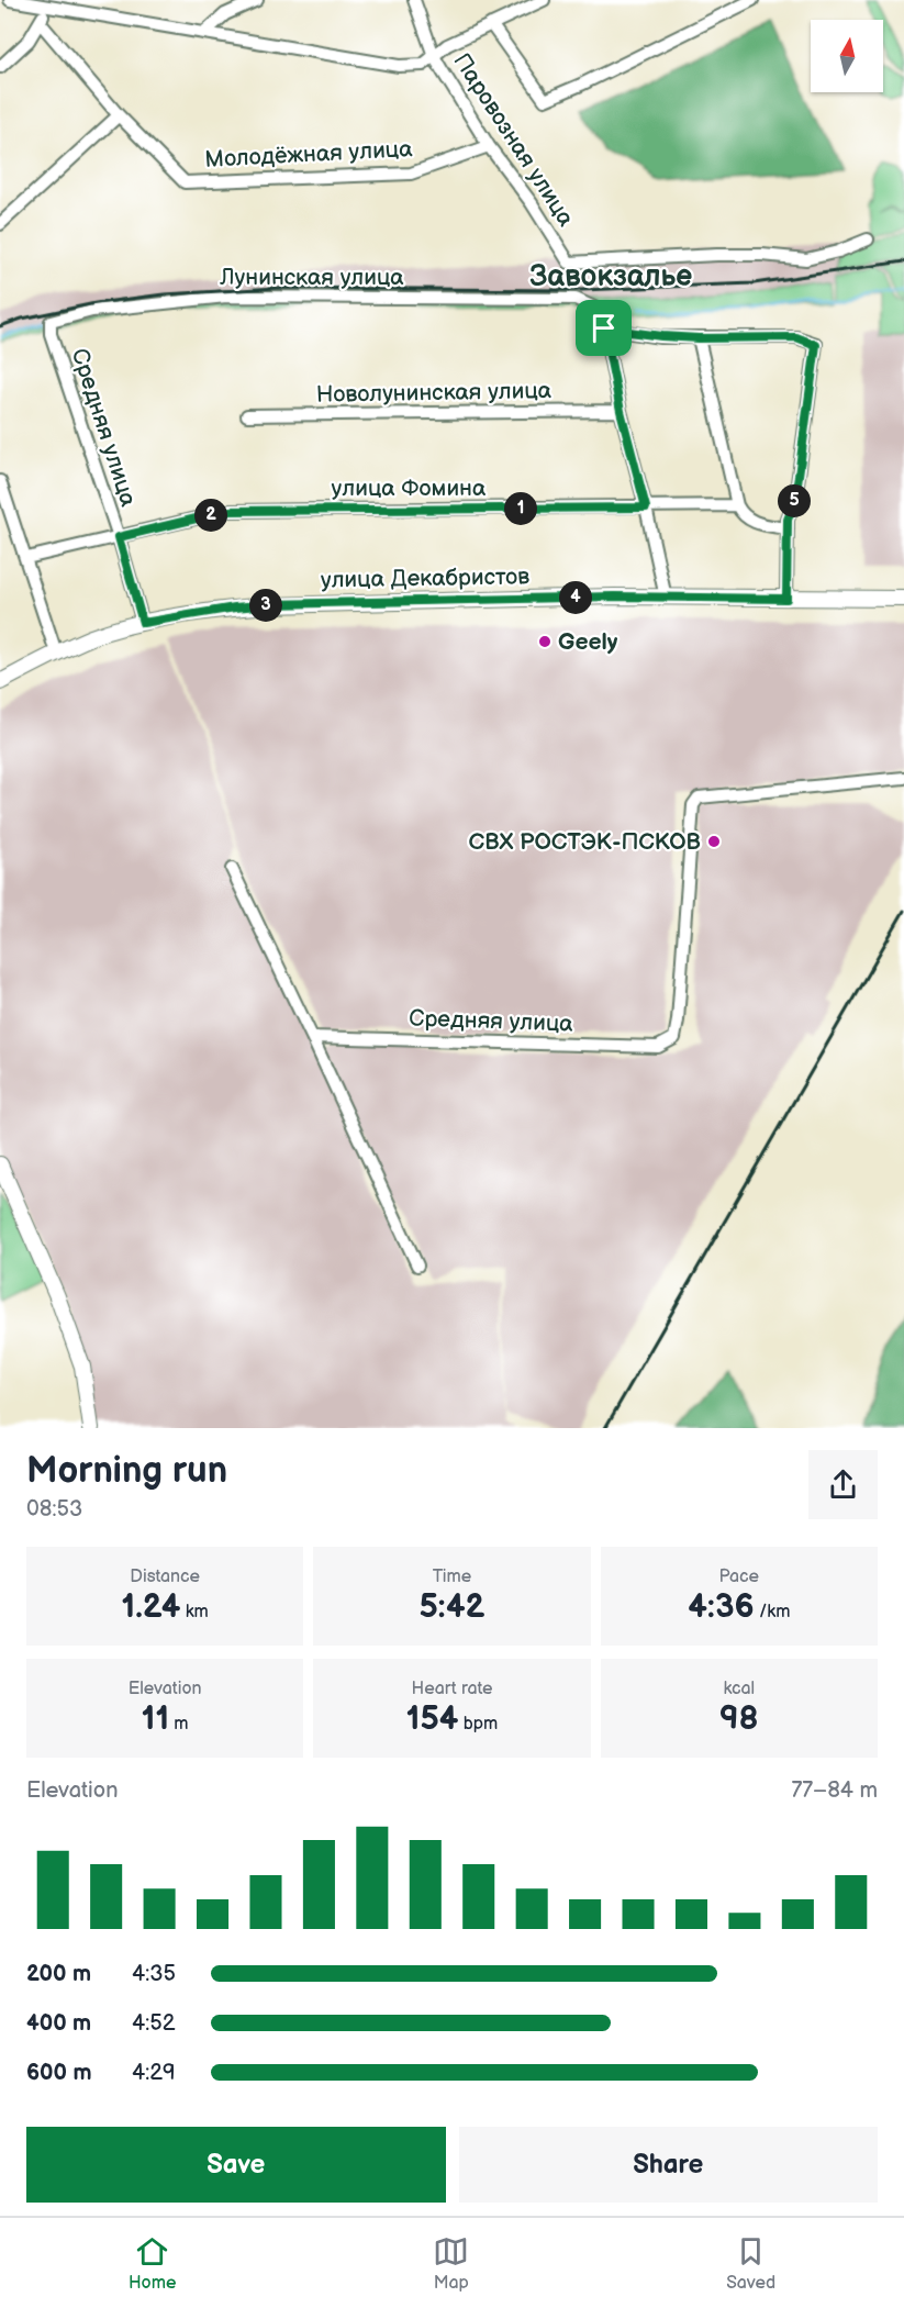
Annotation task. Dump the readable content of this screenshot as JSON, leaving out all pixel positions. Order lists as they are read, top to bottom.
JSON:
{
  "streets": {
    "street": [
      "Паровозная улица",
      "Молодёжная улица",
      "Лунинская улица",
      "Новолунинская улица",
      "Средняя улица",
      "улица Фомина",
      "улица Декабристов"
    ]
  },
  "crossings": [
    ["Паровозная улица", "Молодёжная улица"],
    ["Лунинская улица", "Средняя улица"],
    ["Средняя улица", "улица Фомина"],
    ["Средняя улица", "улица Декабристов"]
  ],
  "districts": ["Завокзалье"],
  "places": ["Geely", "СВХ РОСТЭК-ПСКОВ"],
  "north": "top",
  "page": {
    "pins": [
      "5",
      "1",
      "2",
      "4",
      "3"
    ],
    "heading": ["Morning run", "08:53"],
    "stats": [
      ["Distance", "1.24 km"],
      ["Time", "5:42"],
      ["Pace", "4:36 /km"],
      ["Elevation", "11 m"],
      ["Heart rate", "154 bpm"],
      ["kcal", "98"]
    ],
    "chart": ["Elevation", "77–84 m"],
    "list": [
      {
        "name": "200 m",
        "note": "4:35"
      },
      {
        "name": "400 m",
        "note": "4:52"
      },
      {
        "name": "600 m",
        "note": "4:29"
      }
    ],
    "buttons": ["Save", "Share"],
    "tabs": ["Home", "Map", "Saved"]
  }
}
